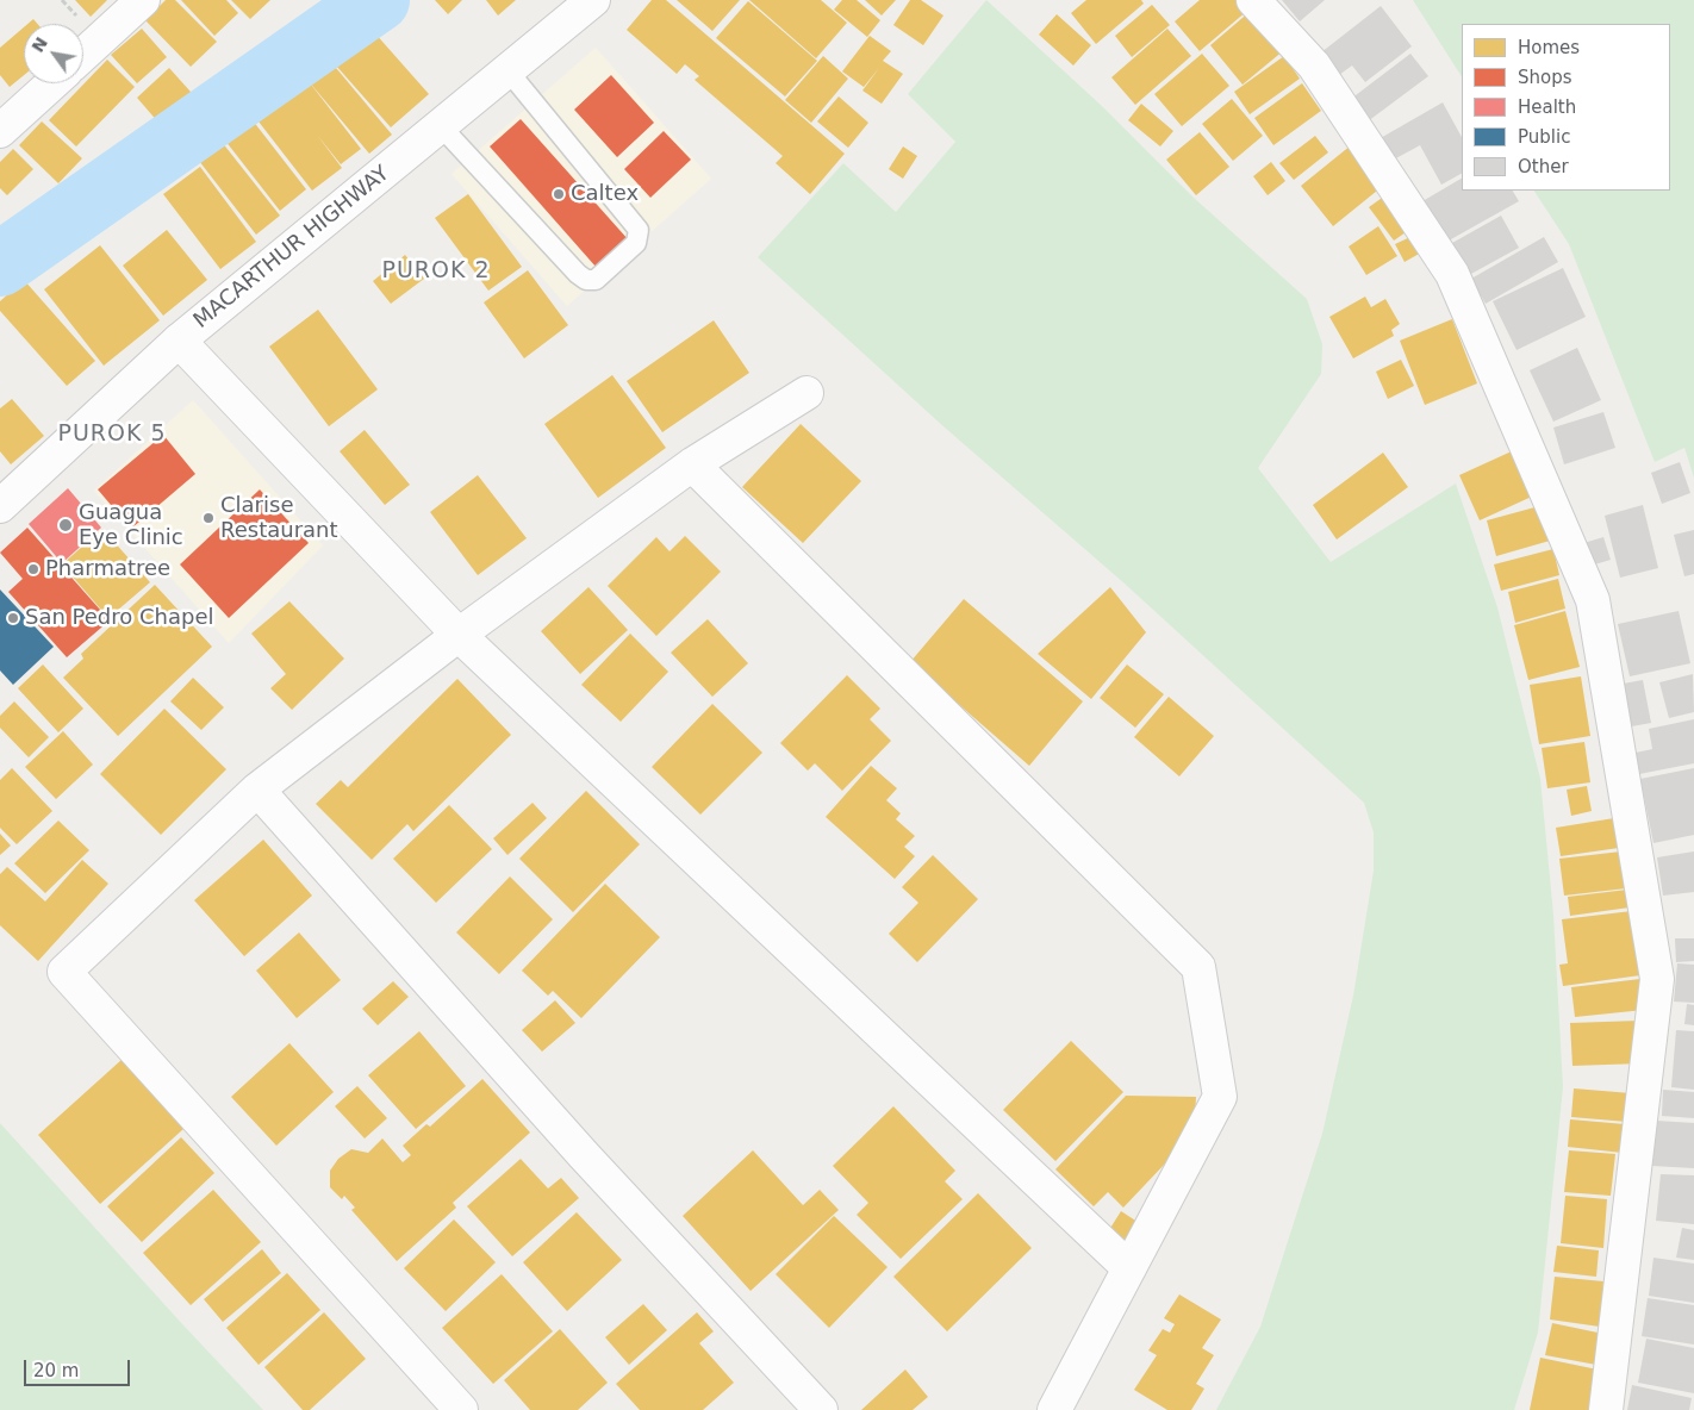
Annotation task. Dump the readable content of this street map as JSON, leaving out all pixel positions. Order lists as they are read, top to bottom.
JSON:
{
  "streets": {
    "street": ["MACARTHUR HIGHWAY"]
  },
  "districts": ["PUROK 2", "PUROK 5"],
  "places": [
    "Caltex",
    "Clarise Restaurant",
    "Guagua Eye Clinic",
    "Pharmatree",
    "San Pedro Chapel"
  ],
  "legend": [
    "Homes",
    "Shops",
    "Health",
    "Public",
    "Other"
  ],
  "scale_bar": "20 m",
  "north": "top left"
}
